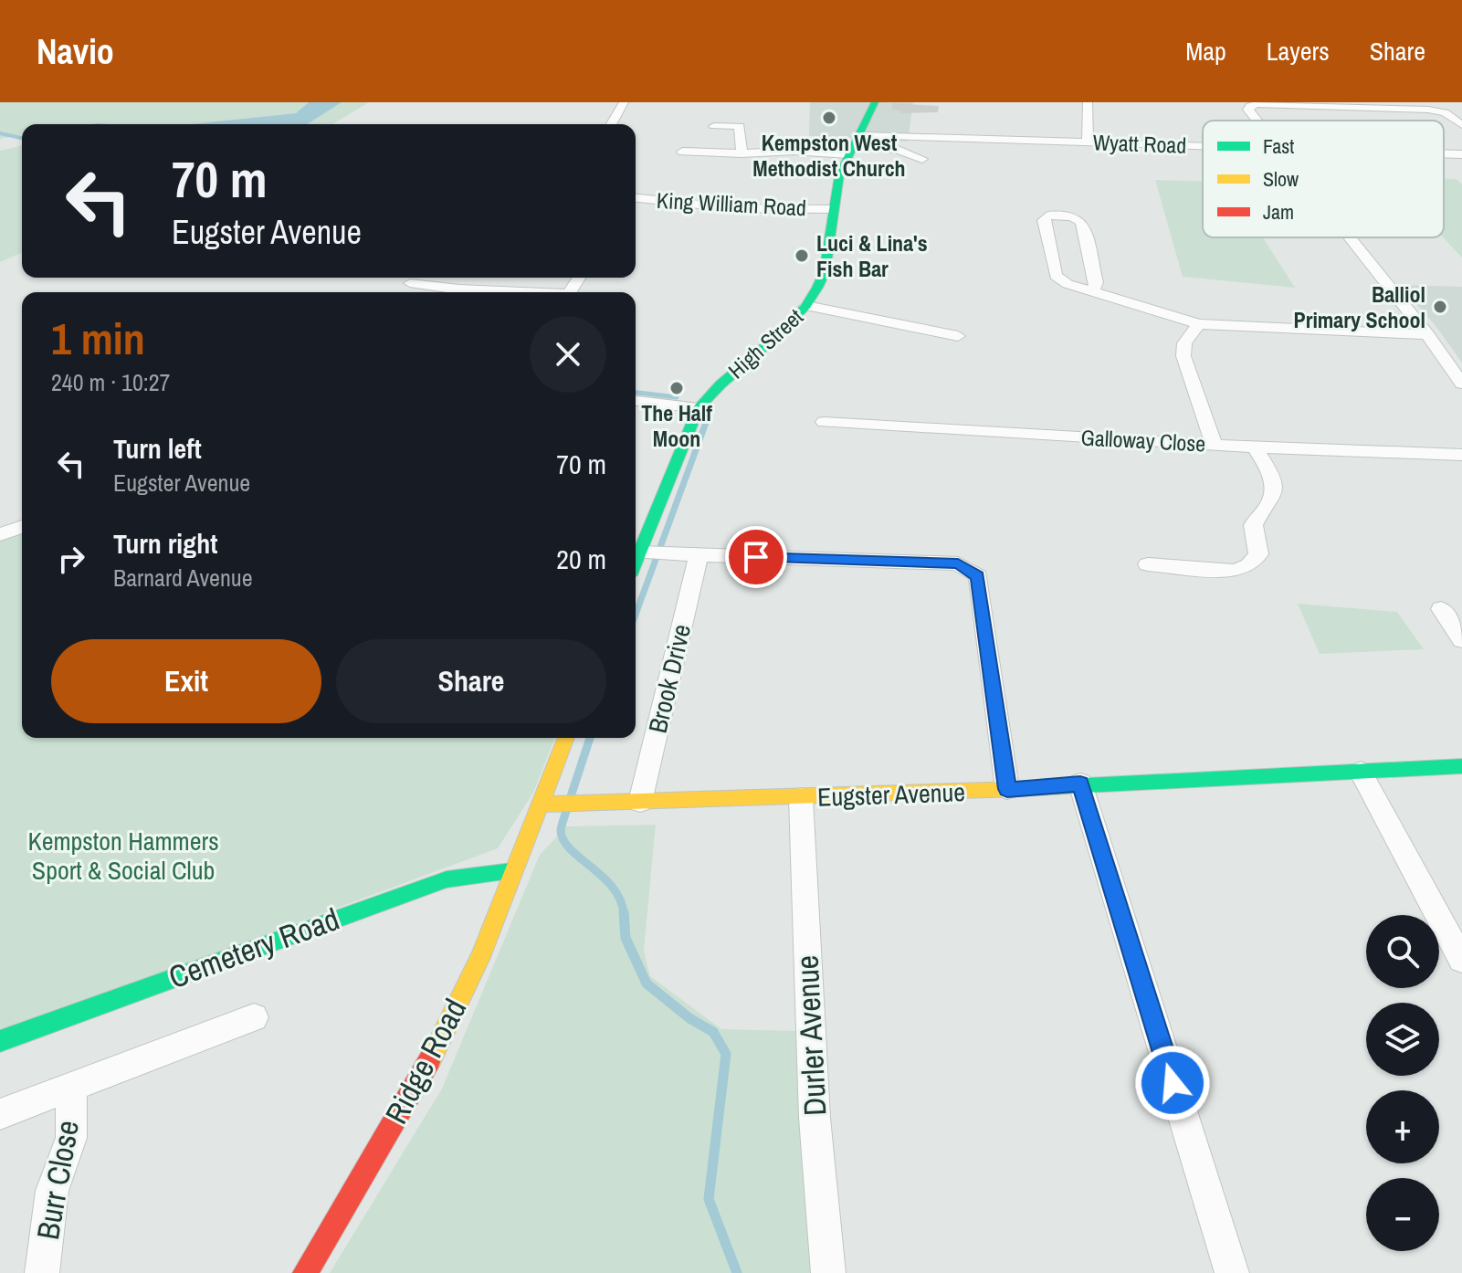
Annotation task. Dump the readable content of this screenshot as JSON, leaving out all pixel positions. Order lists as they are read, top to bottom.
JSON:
{
  "streets": {
    "main road": [
      "High Street",
      "Eugster Avenue",
      "Cemetery Road",
      "Ridge Road"
    ],
    "street": [
      "Wyatt Road",
      "King William Road",
      "Galloway Close",
      "Brook Drive",
      "Durler Avenue",
      "Burr Close"
    ]
  },
  "crossings": [
    ["Wyatt Road", "High Street"],
    ["King William Road", "High Street"],
    ["Brook Drive", "Eugster Avenue"],
    ["Eugster Avenue", "Durler Avenue"],
    ["Eugster Avenue", "Ridge Road"],
    ["Cemetery Road", "Ridge Road"]
  ],
  "parks": ["Kempston Hammers Sport & Social Club"],
  "places": [
    "Kempston West Methodist Church",
    "Luci & Lina's Fish Bar",
    "Balliol Primary School",
    "The Half Moon"
  ],
  "legend": ["Fast", "Slow", "Jam"],
  "page": {
    "header": "Navio",
    "nav": ["Map", "Layers", "Share"],
    "turn": ["70 m", "Eugster Avenue"],
    "heading": ["1 min", "240 m · 10:27"],
    "list": [
      {
        "name": "Turn left",
        "note": "Eugster Avenue",
        "value": "70 m"
      },
      {
        "name": "Turn right",
        "note": "Barnard Avenue",
        "value": "20 m"
      }
    ],
    "buttons": ["Exit", "Share"],
    "map_buttons": ["+", "−"]
  }
}
